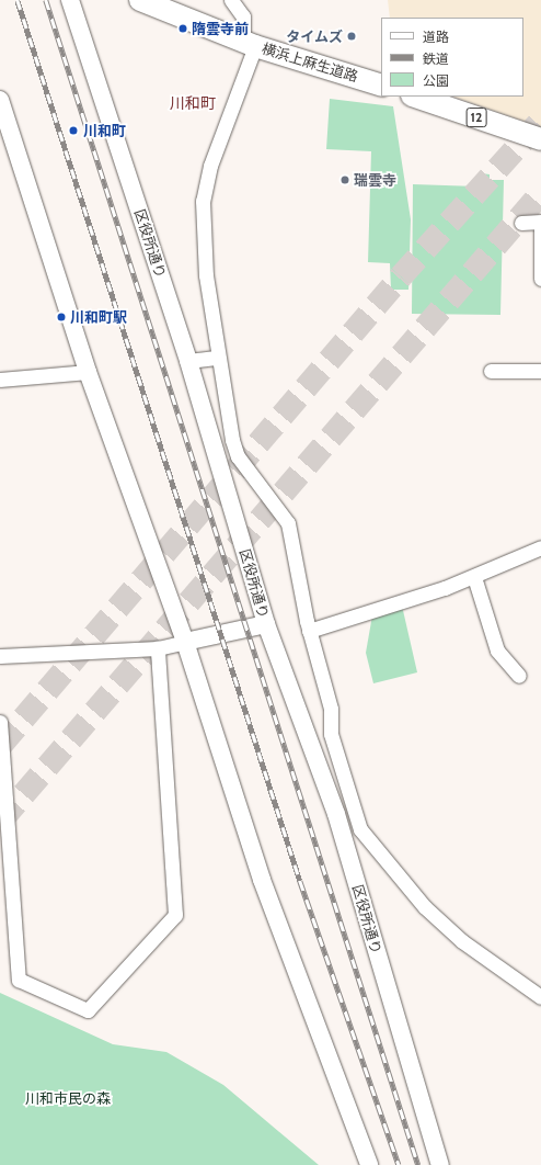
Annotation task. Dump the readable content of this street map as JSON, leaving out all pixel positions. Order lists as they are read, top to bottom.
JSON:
{
  "streets": {
    "main road": ["横浜上麻生道路", "12"],
    "street": ["区役所通り"]
  },
  "districts": ["川和町"],
  "parks": ["川和市民の森"],
  "places": [
    "隋雲寺前",
    "タイムズ",
    "川和町",
    "瑞雲寺",
    "川和町駅"
  ],
  "legend": ["道路", "鉄道", "公園"]
}
